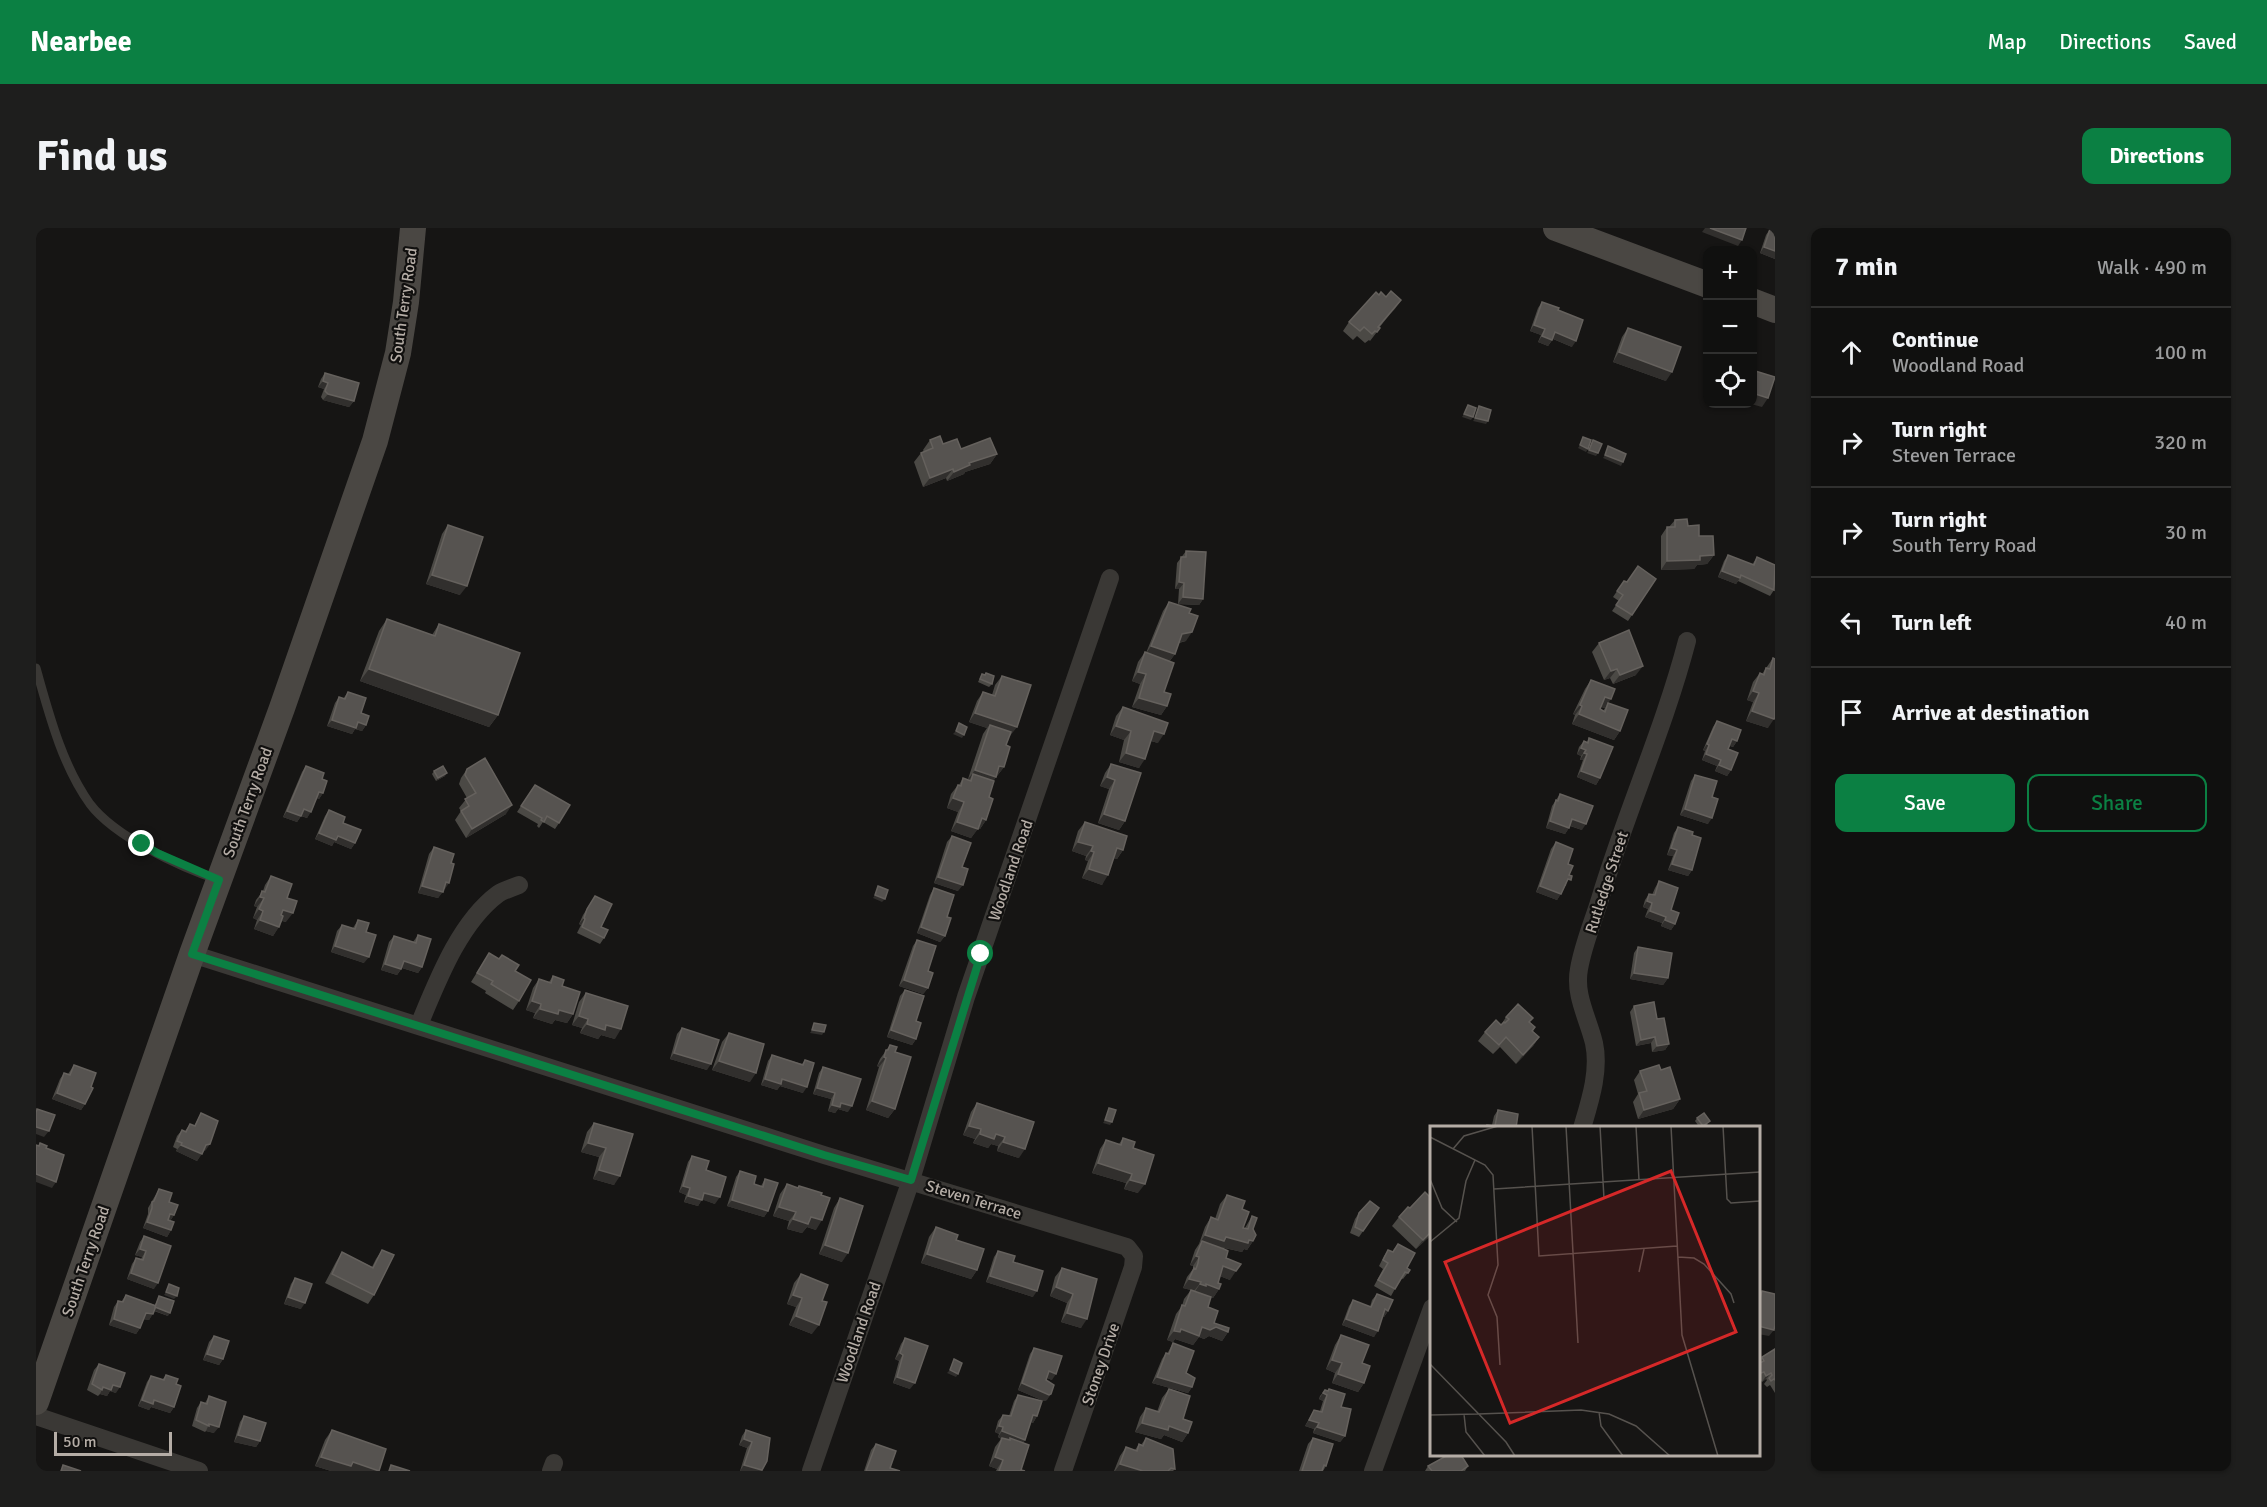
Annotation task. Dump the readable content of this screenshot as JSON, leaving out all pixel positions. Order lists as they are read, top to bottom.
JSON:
{
  "streets": {
    "street": [
      "South Terry Road",
      "Woodland Road",
      "Rutledge Street",
      "Steven Terrace",
      "Stoney Drive"
    ]
  },
  "crossings": [
    ["South Terry Road", "Steven Terrace"],
    ["Woodland Road", "Steven Terrace"],
    ["Steven Terrace", "Stoney Drive"]
  ],
  "scale_bar": "50 m",
  "page": {
    "header": "Nearbee",
    "nav": ["Map", "Directions", "Saved"],
    "buttons": [
      "Directions",
      ["Save", "Share"]
    ],
    "title": "Find us",
    "heading": ["7 min", "Walk · 490 m"],
    "map_buttons": ["+", "−"],
    "list": [
      ["Continue", "Woodland Road", "100 m"],
      ["Turn right", "Steven Terrace", "320 m"],
      ["Turn right", "South Terry Road", "30 m"],
      ["Turn left", "40 m"],
      "Arrive at destination"
    ],
    "scale": "50 m"
  }
}
